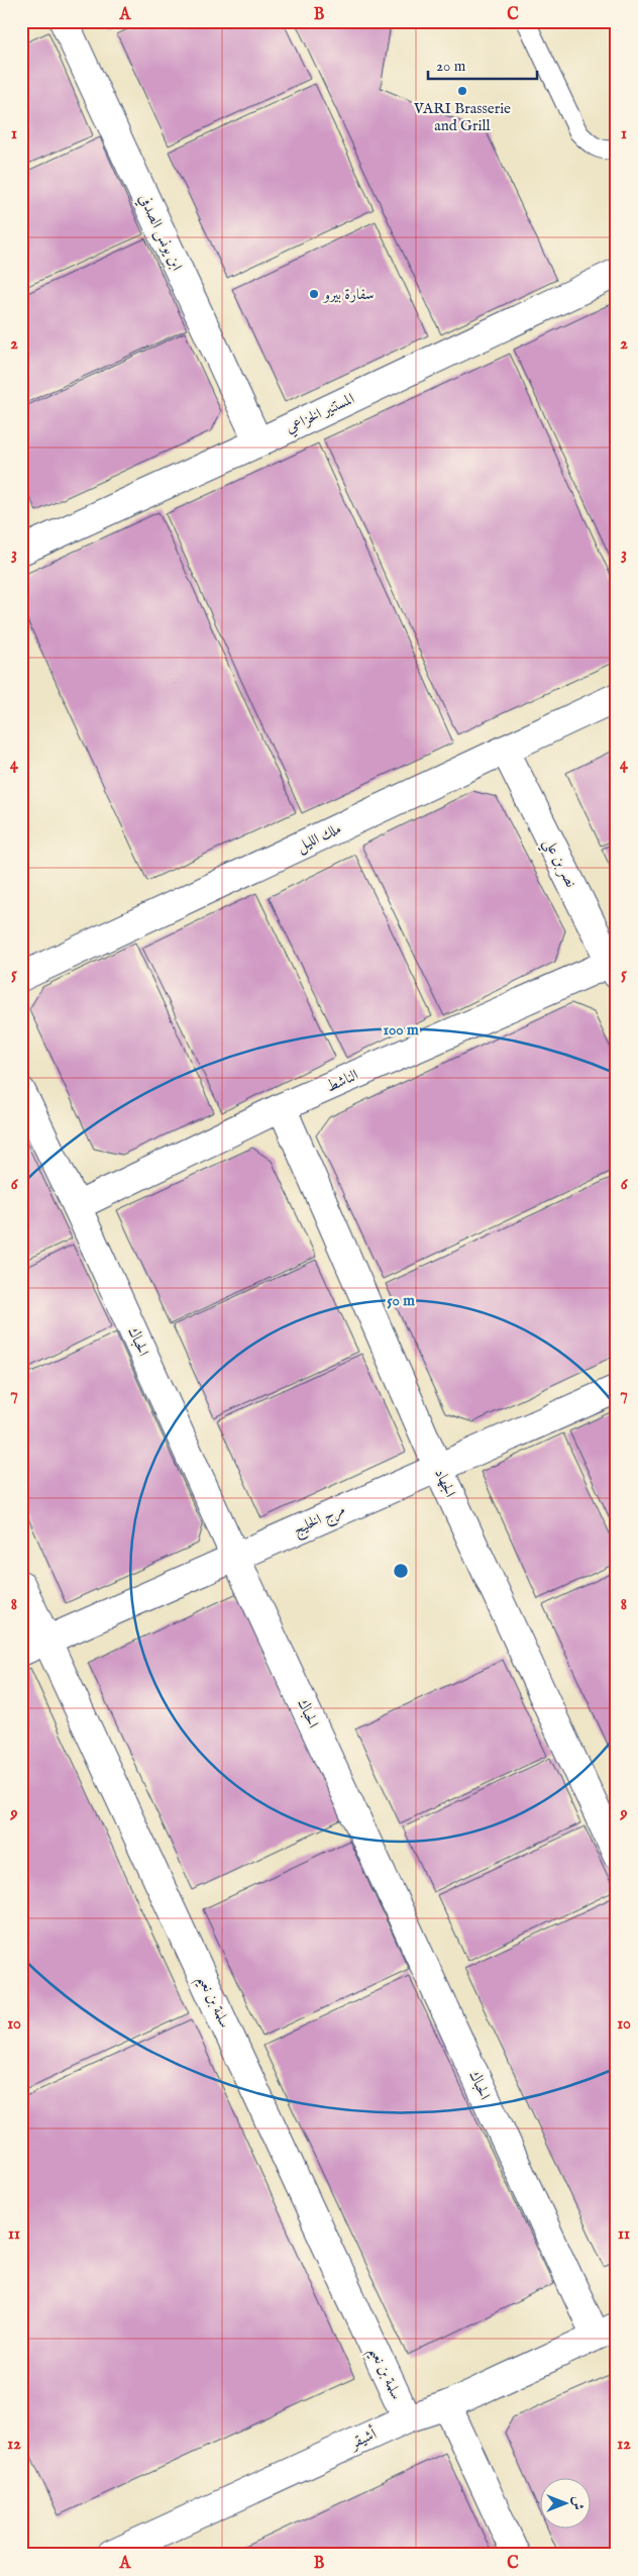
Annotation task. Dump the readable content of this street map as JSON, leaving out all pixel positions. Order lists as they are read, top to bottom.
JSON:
{
  "streets": {
    "street": [
      "ابن يونس الصدفي",
      "المستنير الخزاعي",
      "ملك الليل",
      "نصر بن علي",
      "الناشط",
      "الحباك",
      "الجهاد",
      "مرج الخليج",
      "سلمة بن نعيم",
      "أشيقر"
    ]
  },
  "crossings": [
    ["ابن يونس الصدفي", "المستنير الخزاعي"],
    ["ملك الليل", "نصر بن علي"],
    ["نصر بن علي", "الناشط"],
    ["الناشط", "الحباك"],
    ["الناشط", "الجهاد"],
    ["الحباك", "مرج الخليج"],
    ["الحباك", "أشيقر"],
    ["الجهاد", "مرج الخليج"],
    ["مرج الخليج", "سلمة بن نعيم"],
    ["سلمة بن نعيم", "أشيقر"]
  ],
  "places": ["VARI Brasserie and Grill", "سفارة بيرو"],
  "scale_bar": "20 m",
  "north": "right",
  "grid": {
    "columns": ["A", "B", "C"],
    "rows": [
      "1",
      "2",
      "3",
      "4",
      "5",
      "6",
      "7",
      "8",
      "9",
      "10",
      "11",
      "12"
    ]
  },
  "rings": ["100 m", "50 m"]
}
